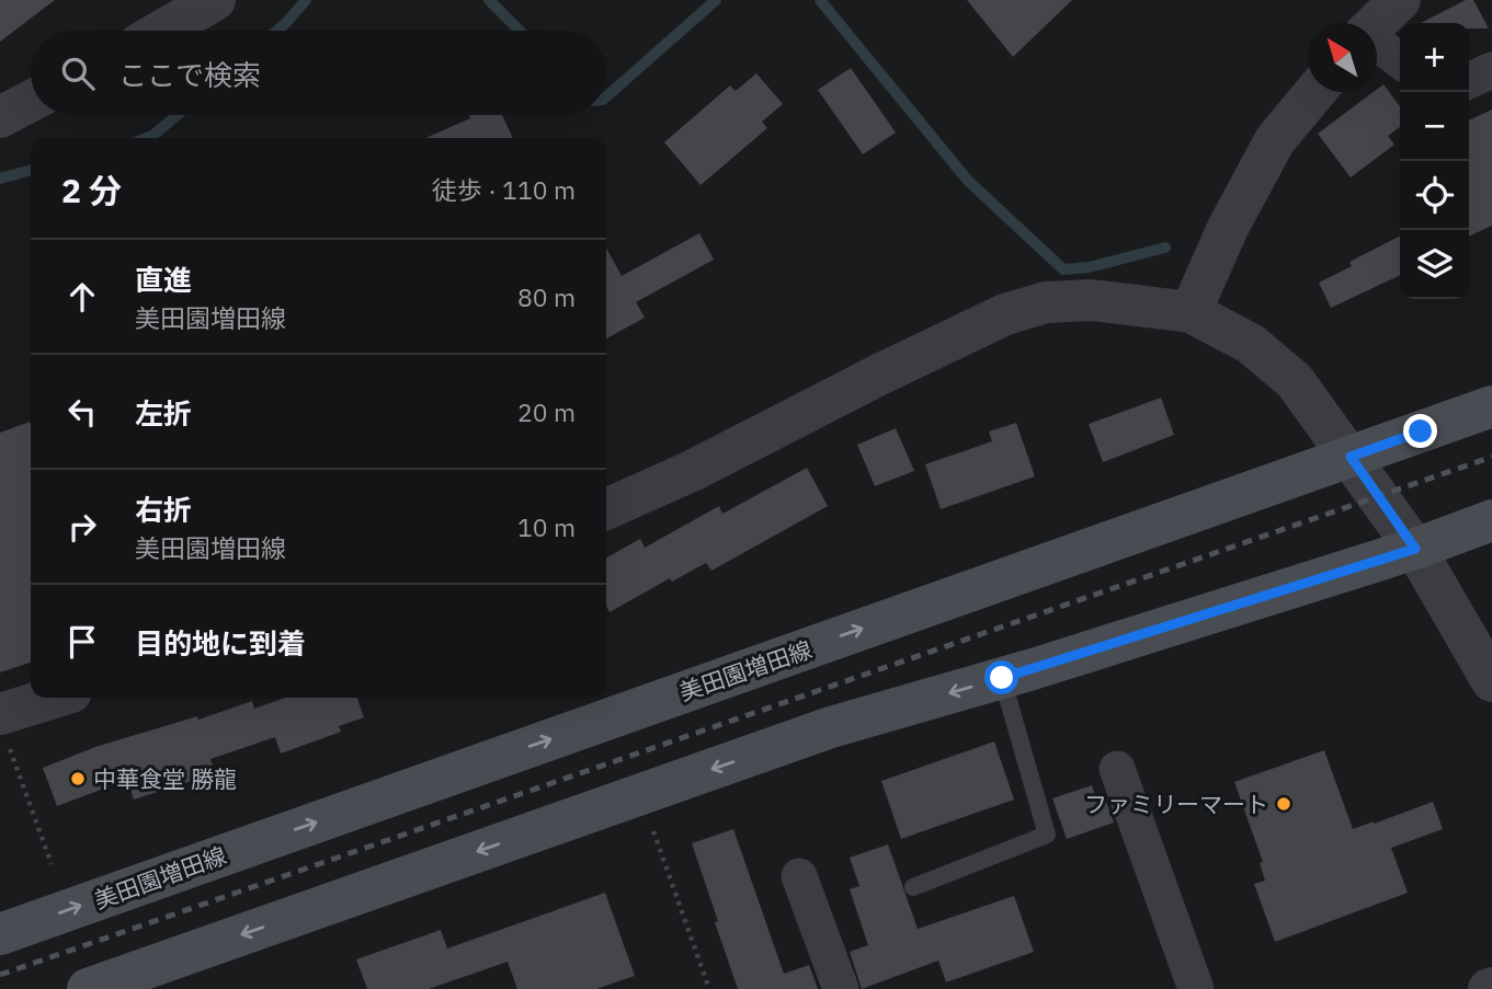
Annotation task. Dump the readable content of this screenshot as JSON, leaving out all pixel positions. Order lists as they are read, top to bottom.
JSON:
{
  "streets": {
    "main road": ["美田園増田線"]
  },
  "places": ["中華食堂 勝龍", "ファミリーマート"],
  "north": "top left",
  "page": {
    "map_buttons": ["+", "−"],
    "search": "ここで検索",
    "heading": ["2 分", "徒歩 · 110 m"],
    "list": [
      ["直進", "美田園増田線", "80 m"],
      ["左折", "20 m"],
      ["右折", "美田園増田線", "10 m"],
      "目的地に到着"
    ]
  }
}
